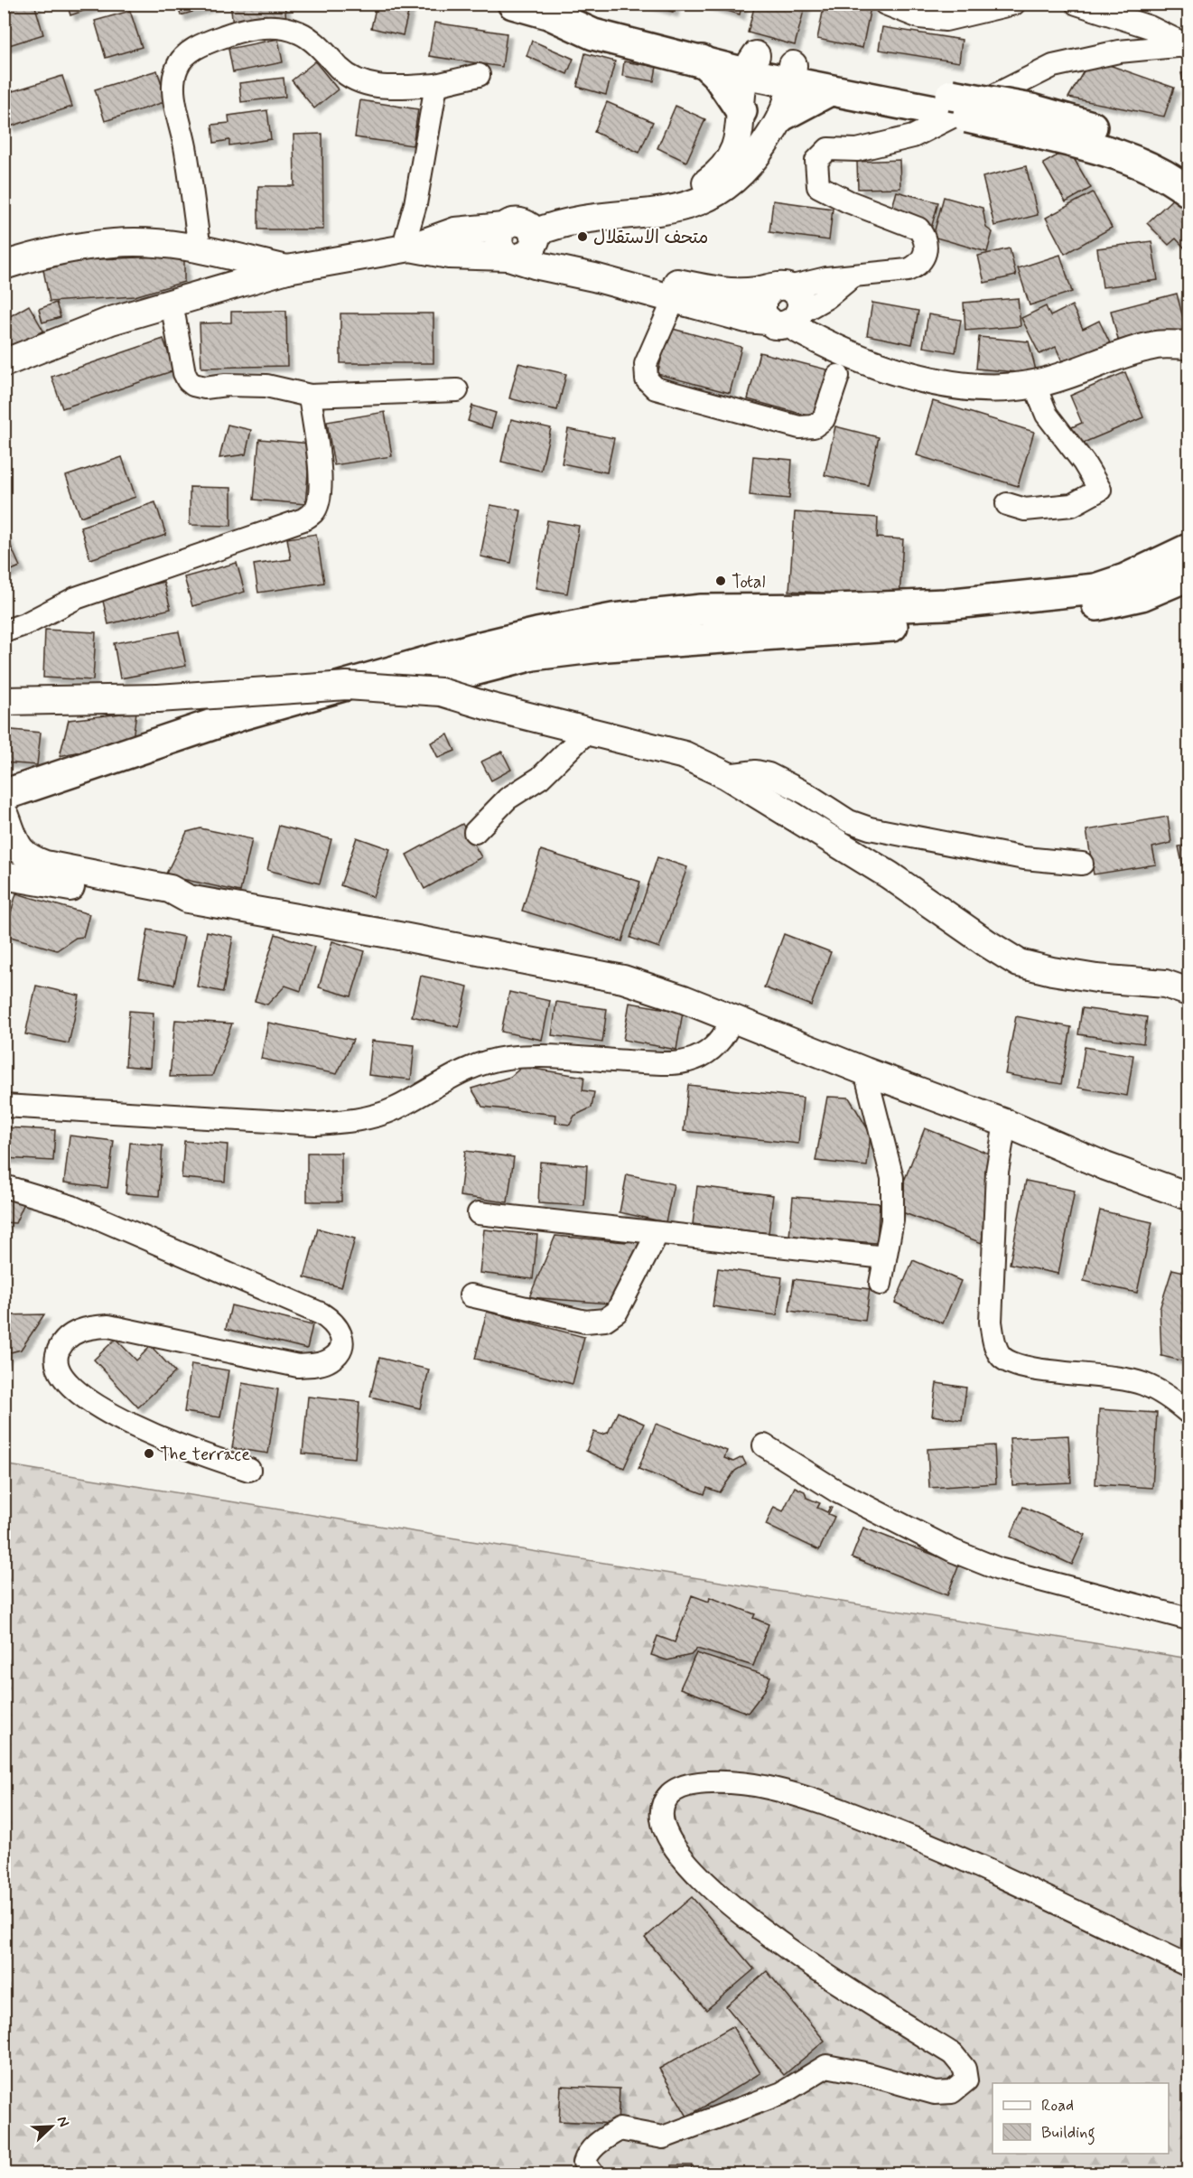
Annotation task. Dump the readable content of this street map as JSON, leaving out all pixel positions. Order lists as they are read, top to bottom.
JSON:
{
  "places": ["متحف الاستقلال", "Total", "The terrace"],
  "legend": ["Road", "Building"],
  "north": "top right"
}
